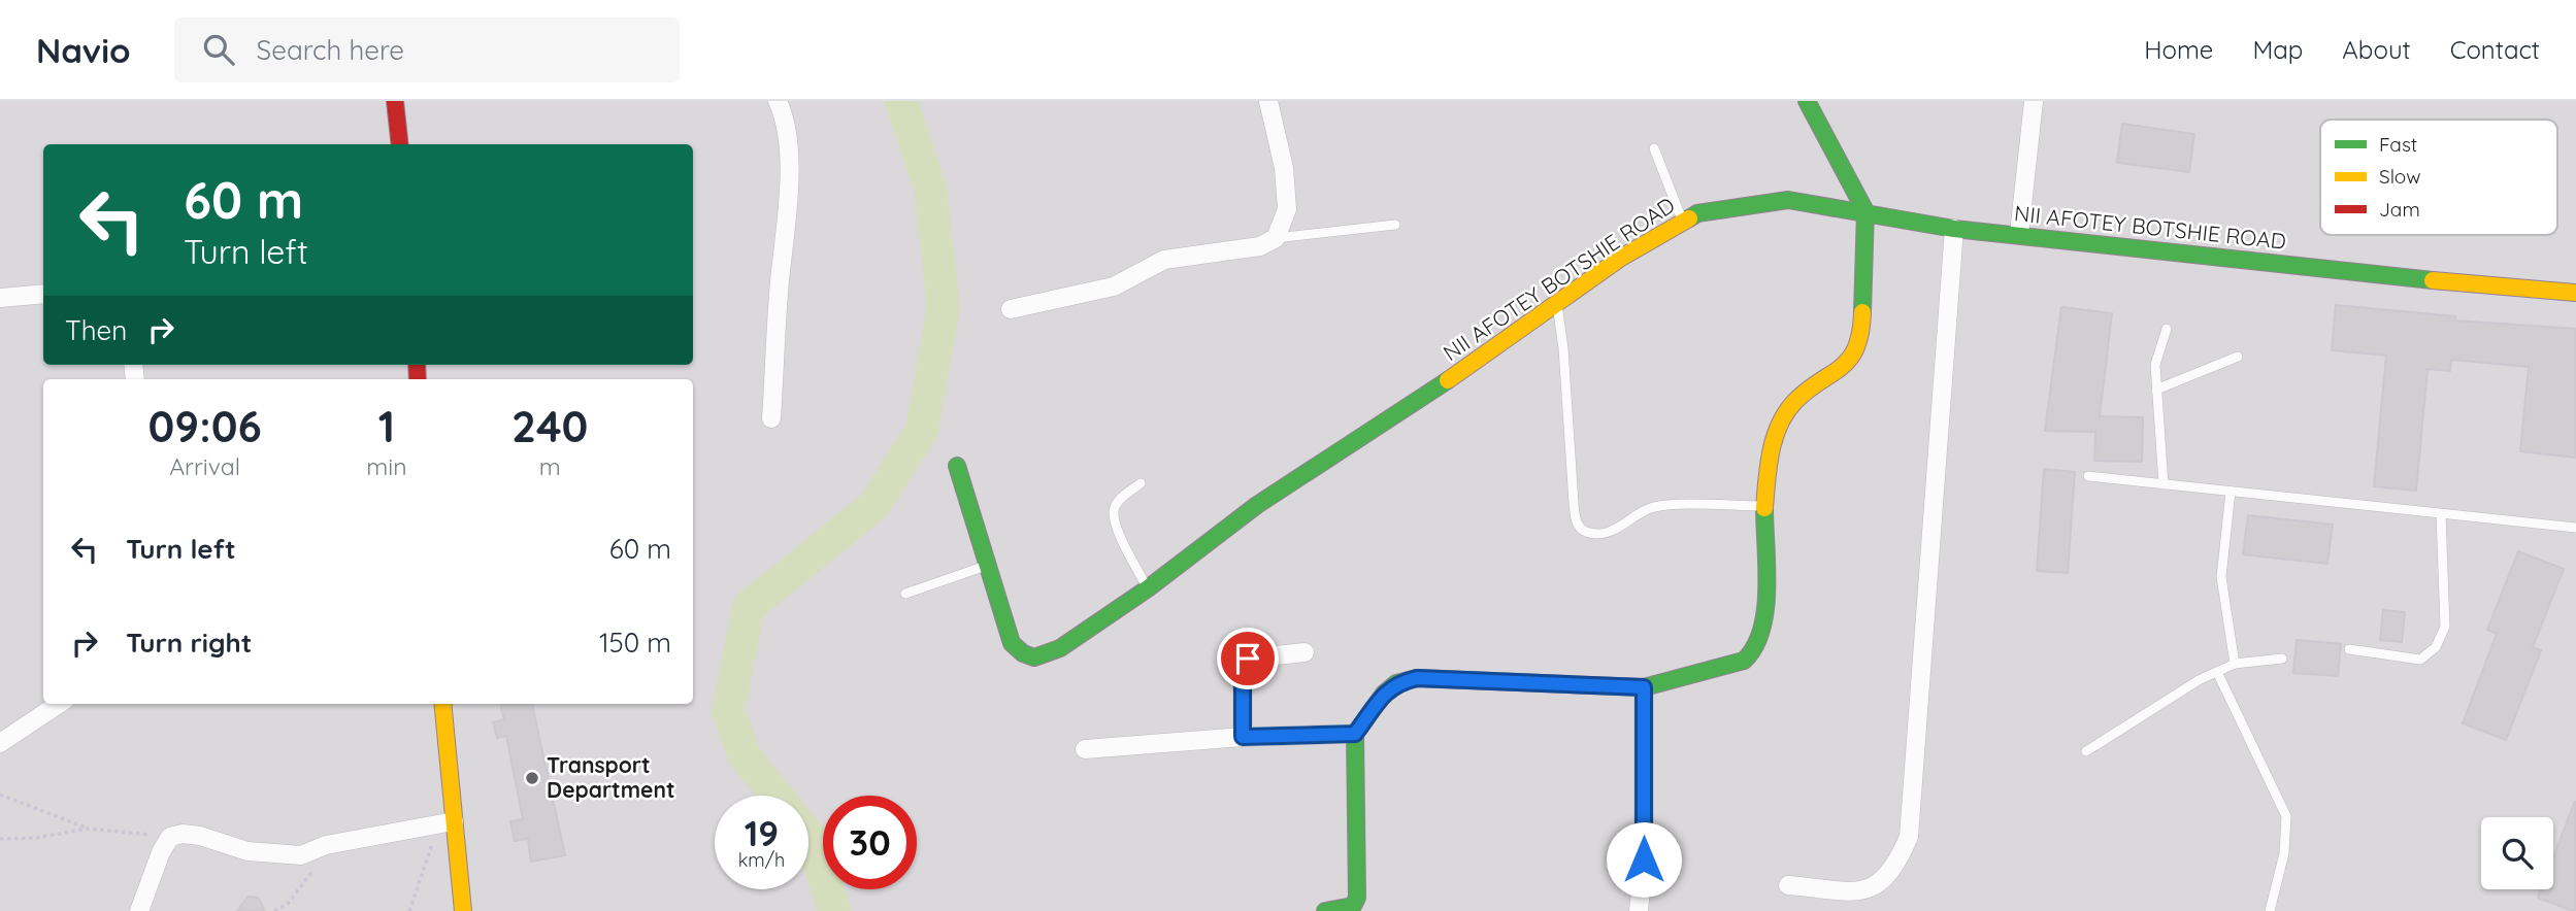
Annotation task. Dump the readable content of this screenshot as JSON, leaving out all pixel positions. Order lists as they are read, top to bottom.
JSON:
{
  "streets": {
    "street": ["NII AFOTEY BOTSHIE ROAD"]
  },
  "places": ["Transport Department"],
  "legend": ["Fast", "Slow", "Jam"],
  "page": {
    "header": "Navio",
    "search": "Search here",
    "nav": [
      "Home",
      "Map",
      "About",
      "Contact"
    ],
    "turn": ["60 m", "Turn left"],
    "then": "Then",
    "eta": [
      "09:06",
      "Arrival",
      "1",
      "min",
      "240",
      "m"
    ],
    "list": [
      {
        "name": "Turn left",
        "value": "60 m"
      },
      {
        "name": "Turn right",
        "value": "150 m"
      }
    ],
    "speed": "19 km/h",
    "limit": "30"
  }
}
